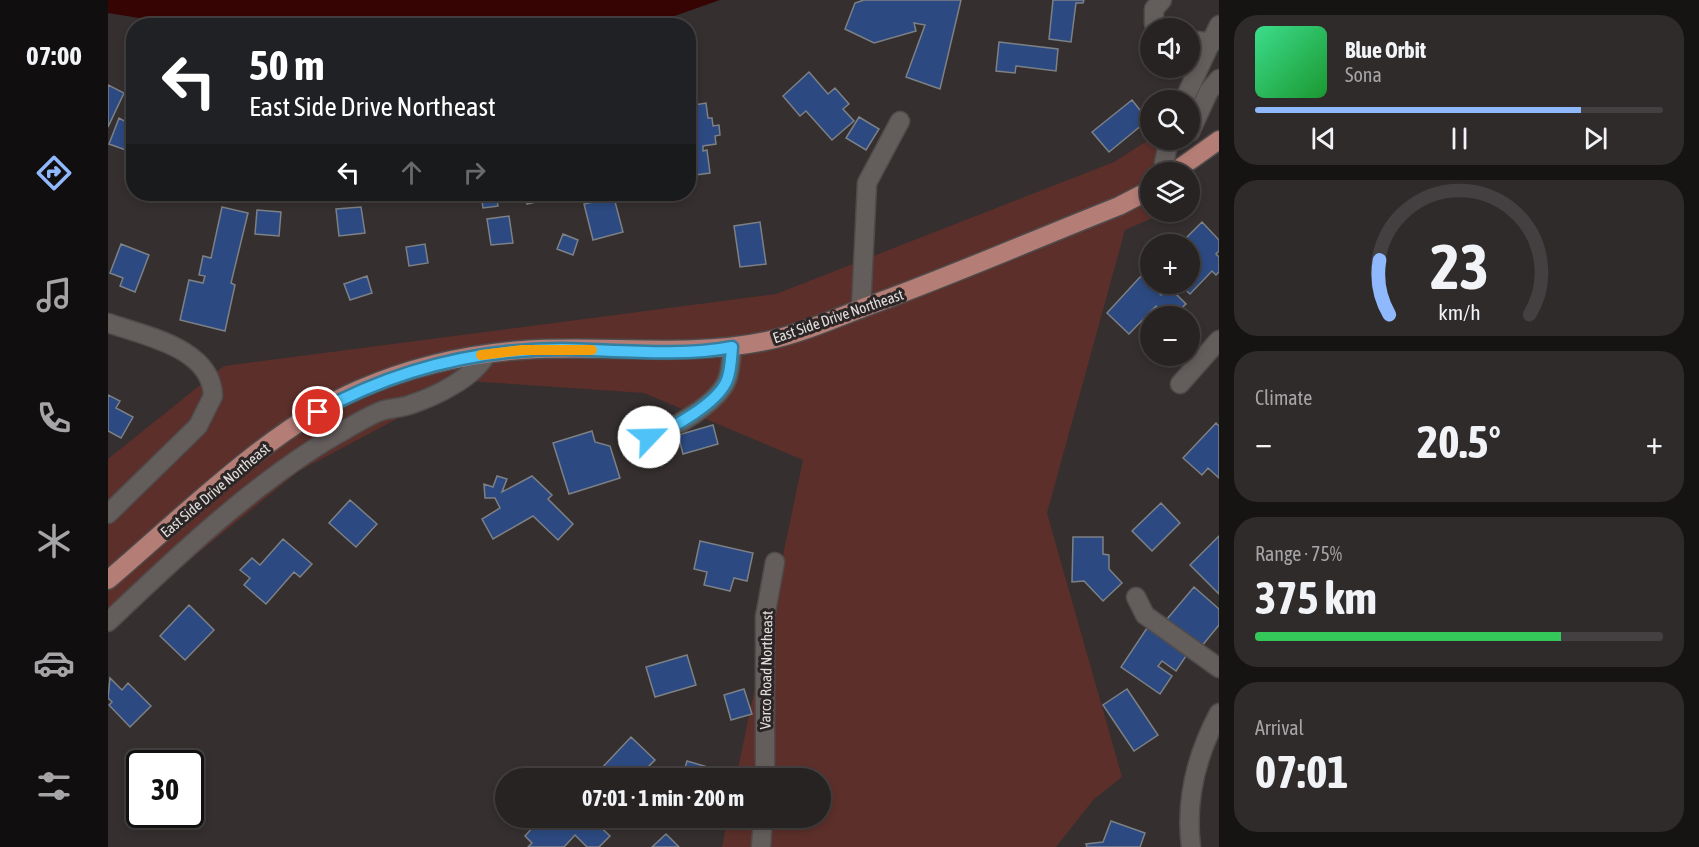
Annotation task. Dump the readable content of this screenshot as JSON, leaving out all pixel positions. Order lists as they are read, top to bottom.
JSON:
{
  "streets": {
    "main road": ["East Side Drive Northeast"],
    "street": ["Varco Road Northeast"]
  },
  "page": {
    "tabs": "07:00",
    "map_buttons": ["+", "−"],
    "turn": ["50 m", "East Side Drive Northeast"],
    "song": ["Blue Orbit", "Sona"],
    "tile": [
      "Climate",
      ["Range · 75%", "375 km"],
      ["Arrival", "07:01"]
    ],
    "heat": ["−", "20.5°", "+"],
    "limit": "30",
    "trip": "07:01 · 1 min · 200 m",
    "gauge": ["23", "km/h"]
  }
}
